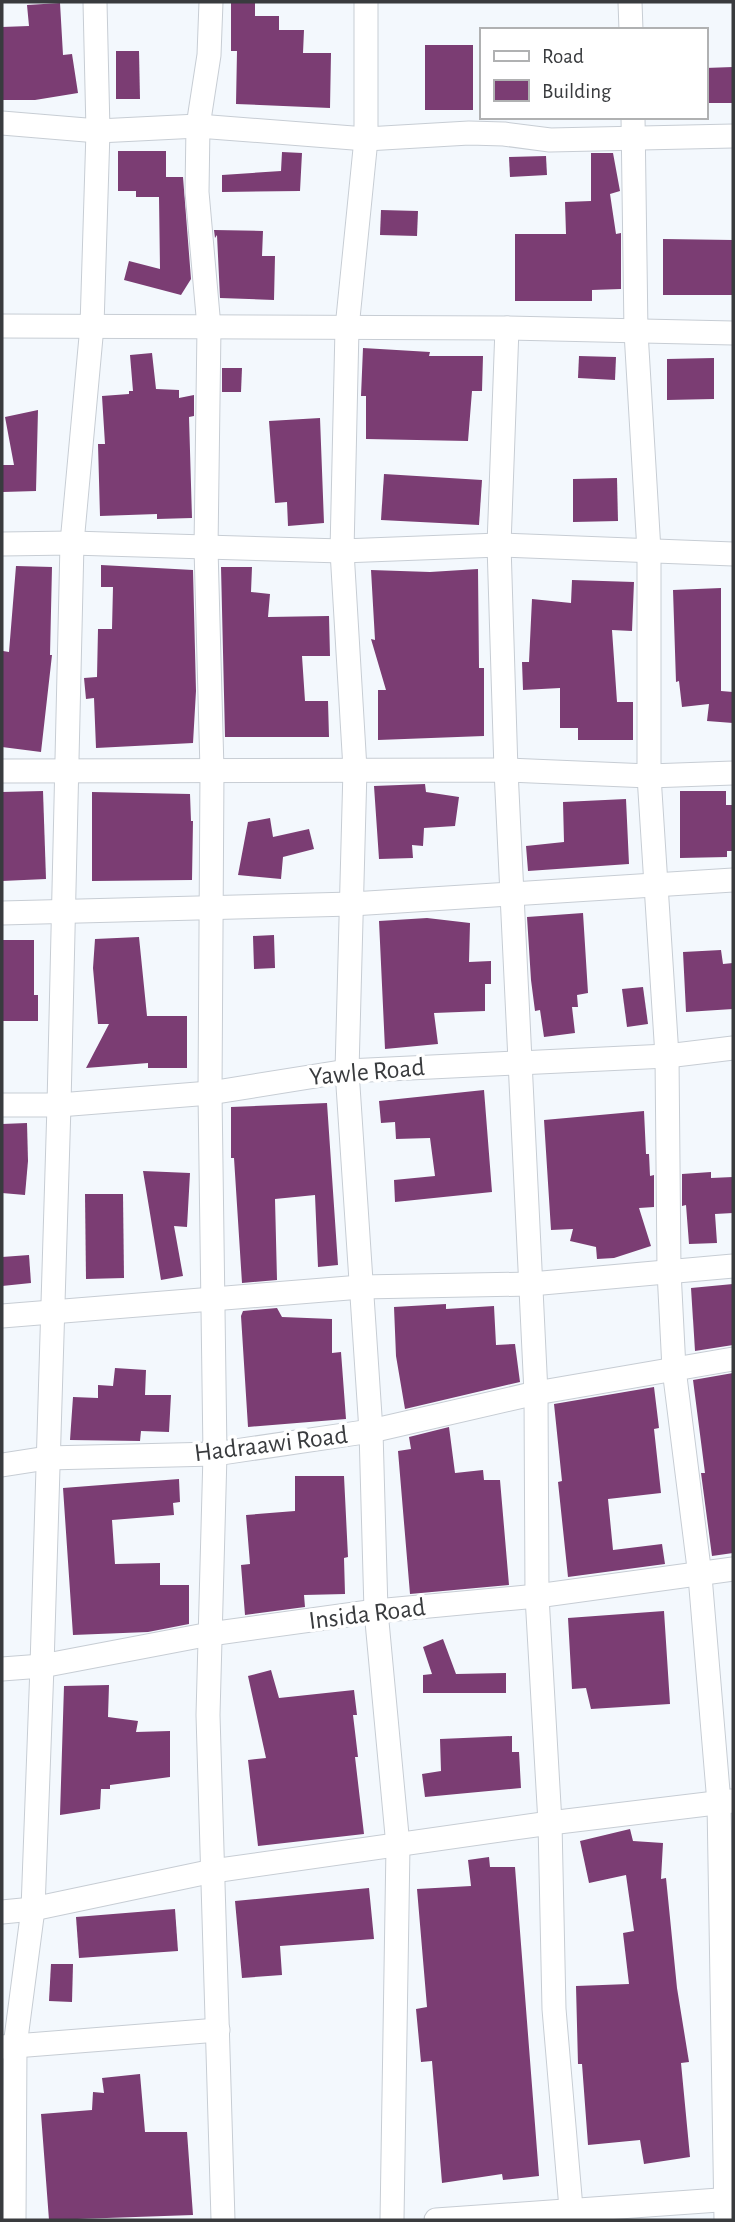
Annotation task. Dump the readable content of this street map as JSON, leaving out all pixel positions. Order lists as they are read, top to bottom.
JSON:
{
  "streets": {
    "street": ["Yawle Road", "Hadraawi Road", "Insida Road"]
  },
  "legend": ["Road", "Building"]
}
